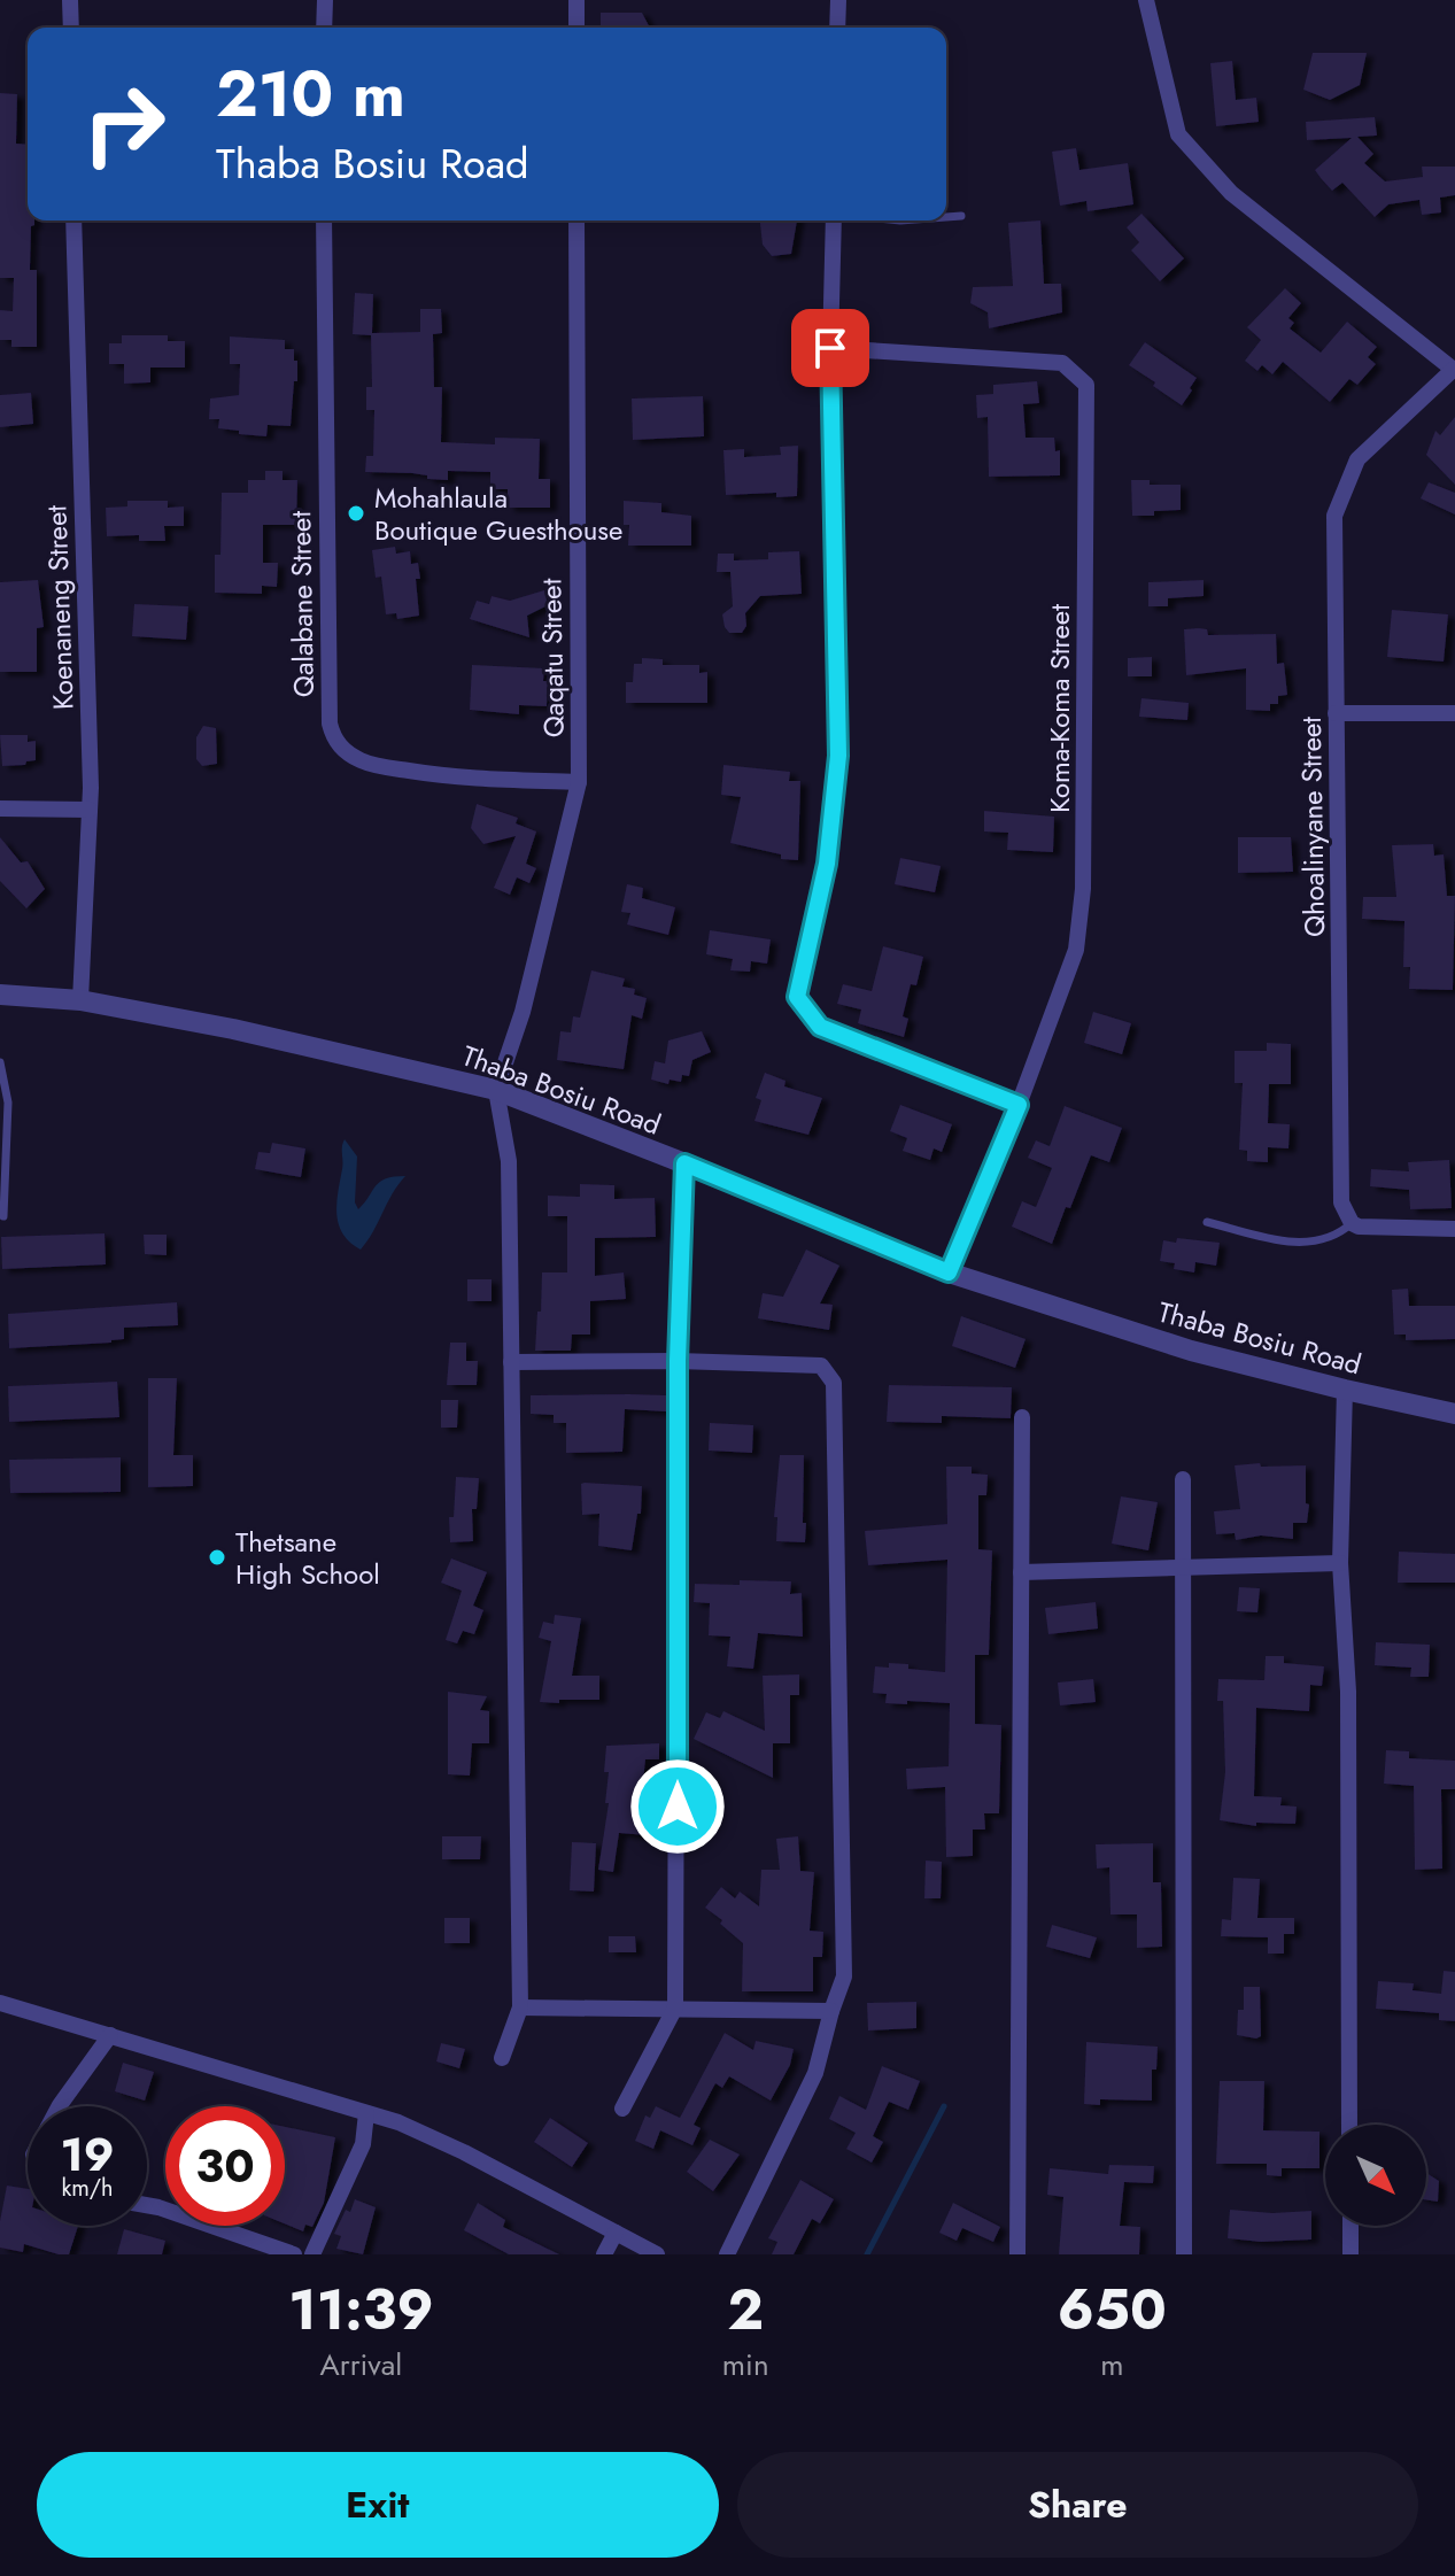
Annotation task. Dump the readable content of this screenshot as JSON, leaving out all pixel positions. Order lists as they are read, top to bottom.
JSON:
{
  "streets": {
    "street": [
      "Qalabane Street",
      "Koenaneng Street",
      "Qaqatu Street",
      "Koma-Koma Street",
      "Qhoalinyane Street",
      "Thaba Bosiu Road"
    ]
  },
  "crossings": [
    ["Qalabane Street", "Qaqatu Street"],
    ["Koenaneng Street", "Thaba Bosiu Road"],
    ["Qaqatu Street", "Thaba Bosiu Road"],
    ["Koma-Koma Street", "Thaba Bosiu Road"]
  ],
  "places": ["Mohahlaula Boutique Guesthouse", "Thetsane High School"],
  "north": "bottom right",
  "page": {
    "turn": ["210 m", "Thaba Bosiu Road"],
    "speed": "19 km/h",
    "limit": "30",
    "eta": [
      "11:39",
      "Arrival",
      "2",
      "min",
      "650",
      "m"
    ],
    "buttons": ["Exit", "Share"]
  }
}
